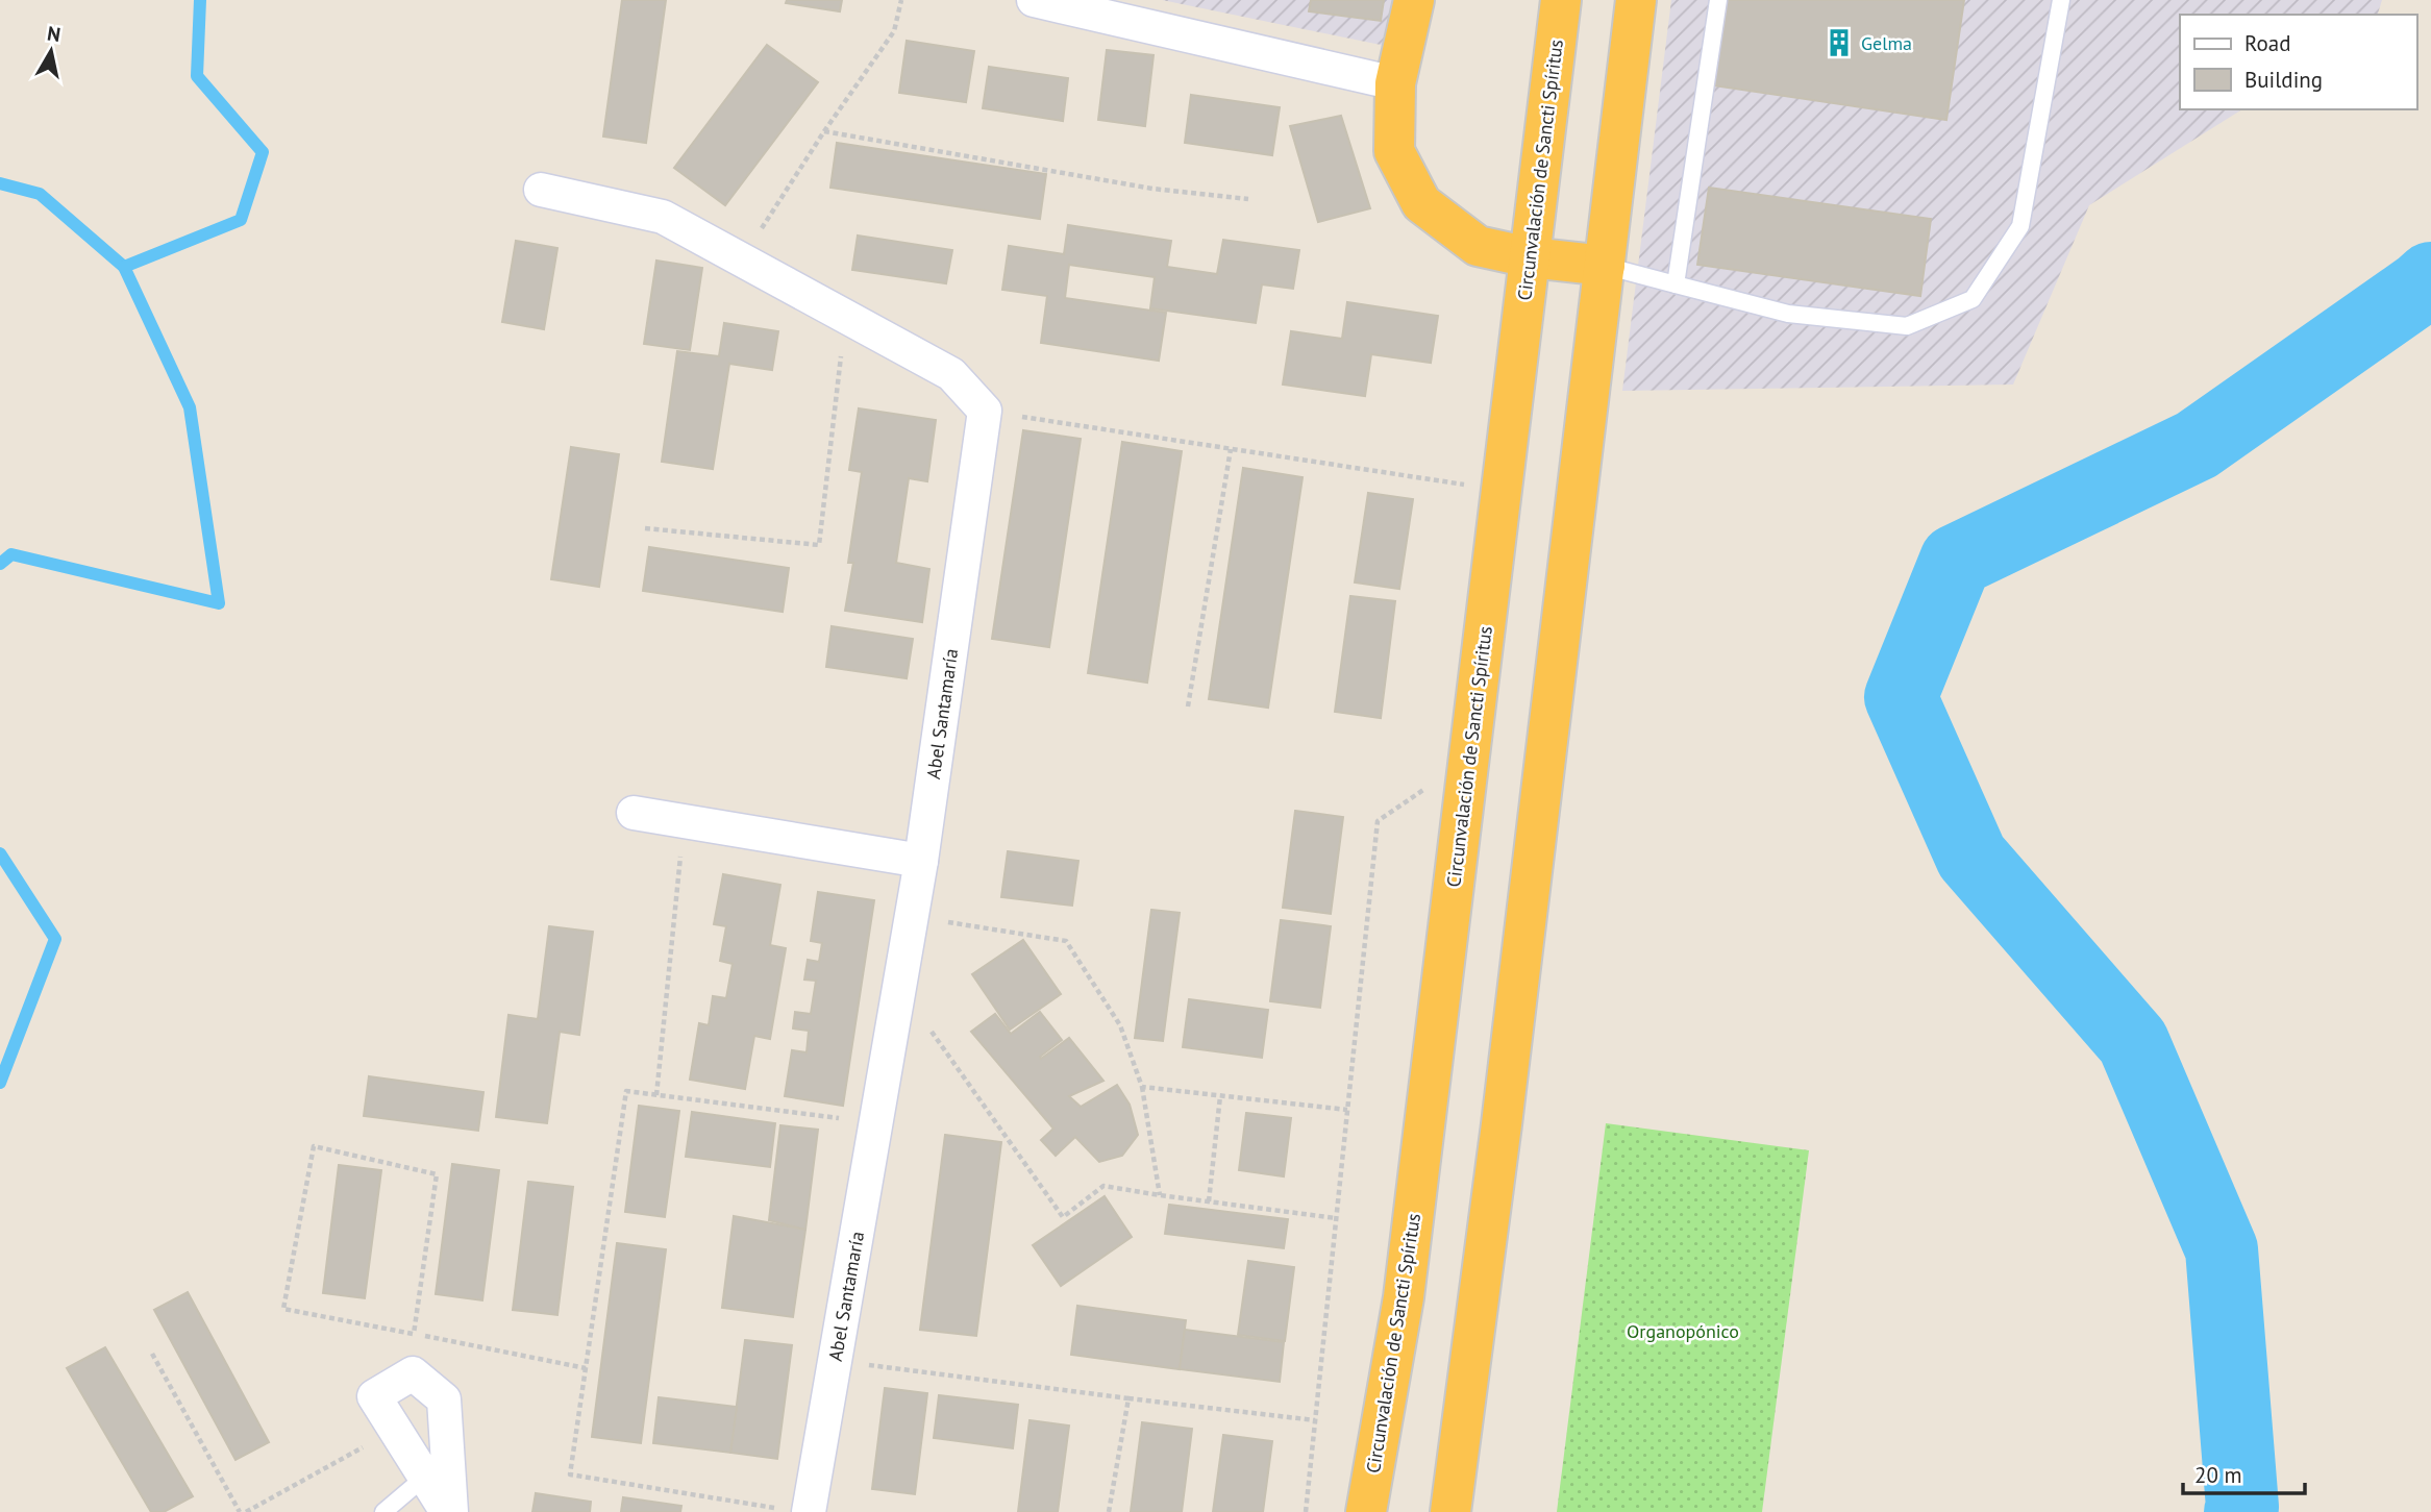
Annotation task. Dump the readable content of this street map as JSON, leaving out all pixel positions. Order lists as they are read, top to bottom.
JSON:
{
  "streets": {
    "highway": ["Circunvalación de Sancti Spíritus"],
    "street": ["Abel Santamaría"]
  },
  "parks": ["Organopónico"],
  "places": {
    "building": ["Gelma"]
  },
  "legend": ["Road", "Building"],
  "scale_bar": "20 m",
  "north": "top"
}
